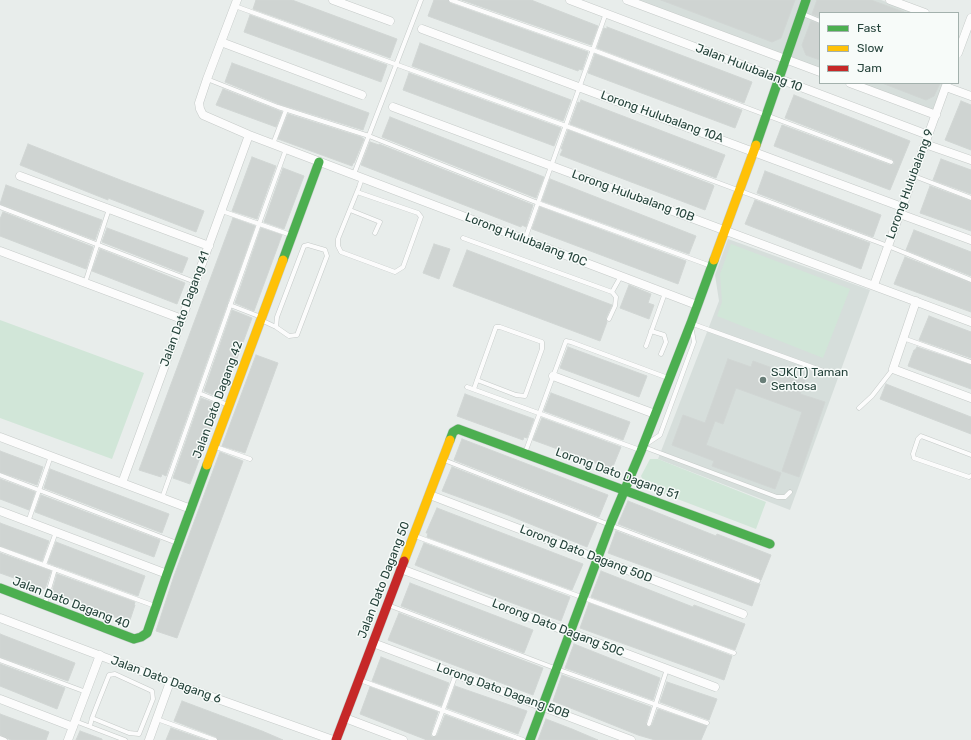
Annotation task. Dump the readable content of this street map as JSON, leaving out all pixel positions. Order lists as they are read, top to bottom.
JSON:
{
  "streets": {
    "street": [
      "Jalan Hulubalang 10",
      "Lorong Hulubalang 10A",
      "Lorong Hulubalang 9",
      "Lorong Hulubalang 10B",
      "Lorong Hulubalang 10C",
      "Jalan Dato Dagang 41",
      "Jalan Dato Dagang 42",
      "Lorong Dato Dagang 51",
      "Lorong Dato Dagang 50D",
      "Jalan Dato Dagang 50",
      "Jalan Dato Dagang 40",
      "Lorong Dato Dagang 50C",
      "Jalan Dato Dagang 6",
      "Lorong Dato Dagang 50B"
    ]
  },
  "crossings": [
    ["Jalan Hulubalang 10", "Lorong Hulubalang 9"],
    ["Lorong Hulubalang 10A", "Lorong Hulubalang 9"],
    ["Lorong Hulubalang 9", "Lorong Hulubalang 10B"],
    ["Lorong Hulubalang 10C", "Jalan Dato Dagang 41"],
    ["Lorong Hulubalang 10C", "Jalan Dato Dagang 42"],
    ["Jalan Dato Dagang 42", "Jalan Dato Dagang 40"],
    ["Lorong Dato Dagang 51", "Jalan Dato Dagang 50"],
    ["Lorong Dato Dagang 50D", "Jalan Dato Dagang 50"],
    ["Jalan Dato Dagang 50", "Lorong Dato Dagang 50C"],
    ["Jalan Dato Dagang 50", "Lorong Dato Dagang 50B"]
  ],
  "places": ["SJK(T) Taman Sentosa"],
  "legend": ["Fast", "Slow", "Jam"]
}
